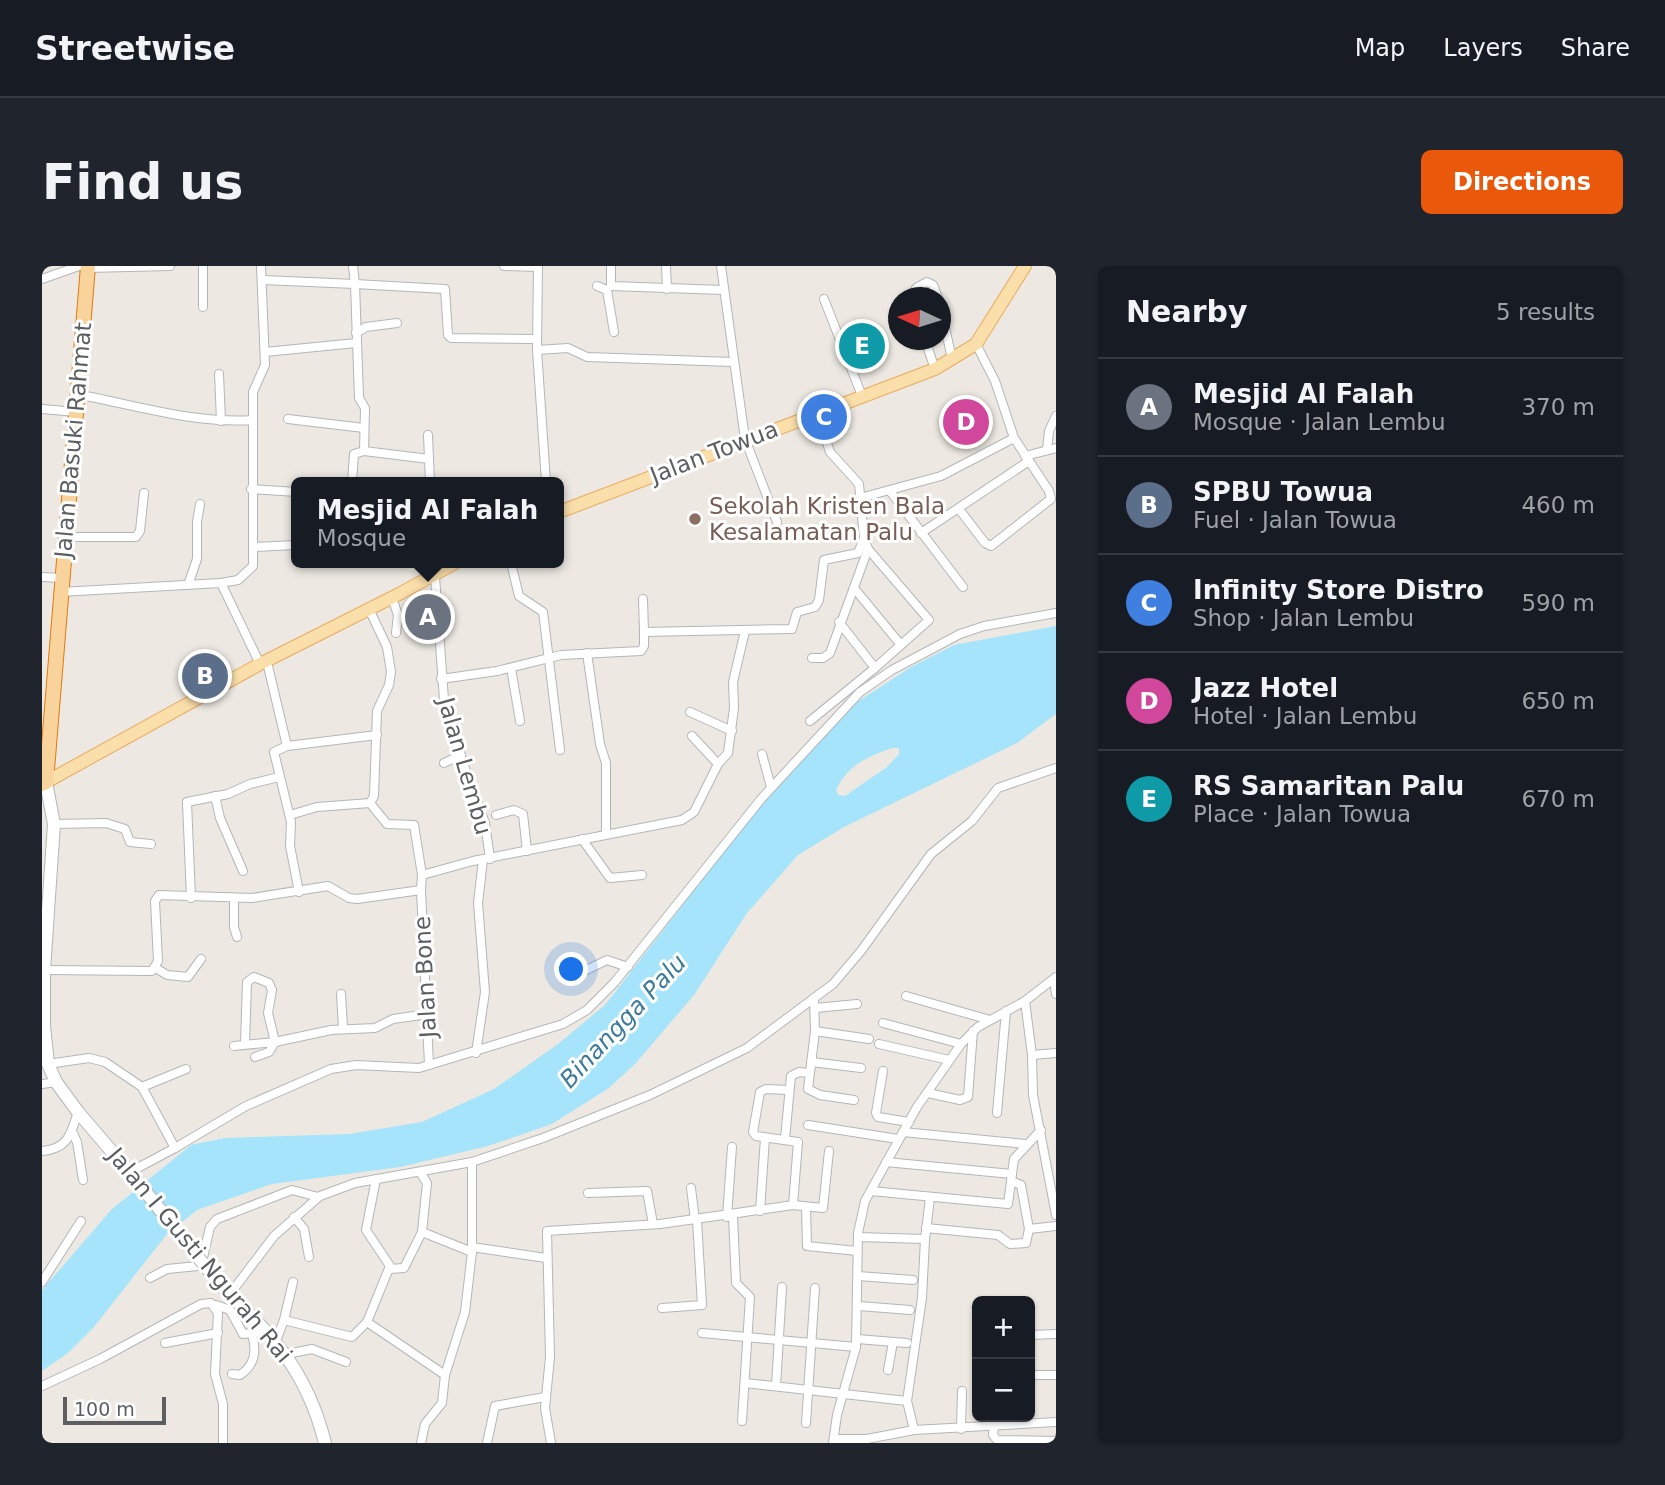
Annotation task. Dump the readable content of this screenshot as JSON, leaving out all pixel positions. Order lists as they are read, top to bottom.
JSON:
{
  "streets": {
    "highway": ["Jalan Basuki Rahmat"],
    "main road": ["Jalan Towua", "Jalan I Gusti Ngurah Rai"],
    "street": ["Jalan Lembu", "Jalan Bone"]
  },
  "crossings": [
    ["Jalan Basuki Rahmat", "Jalan I Gusti Ngurah Rai"]
  ],
  "water": ["Binangga Palu"],
  "places": ["Sekolah Kristen Bala Kesalamatan Palu"],
  "scale_bar": "100 m",
  "north": "left",
  "page": {
    "header": "Streetwise",
    "nav": ["Map", "Layers", "Share"],
    "buttons": "Directions",
    "title": "Find us",
    "heading": ["Nearby", "5 results"],
    "pins": [
      "E",
      "C",
      "D",
      "A",
      "B"
    ],
    "list": [
      {
        "mark": "A",
        "name": "Mesjid Al Falah",
        "note": "Mosque · Jalan Lembu",
        "value": "370 m"
      },
      {
        "mark": "B",
        "name": "SPBU Towua",
        "note": "Fuel · Jalan Towua",
        "value": "460 m"
      },
      {
        "mark": "C",
        "name": "Infinity Store Distro",
        "note": "Shop · Jalan Lembu",
        "value": "590 m"
      },
      {
        "mark": "D",
        "name": "Jazz Hotel",
        "note": "Hotel · Jalan Lembu",
        "value": "650 m"
      },
      {
        "mark": "E",
        "name": "RS Samaritan Palu",
        "note": "Place · Jalan Towua",
        "value": "670 m"
      }
    ],
    "popup": ["Mesjid Al Falah", "Mosque"],
    "map_buttons": ["+", "−"],
    "scale": "100 m"
  }
}
